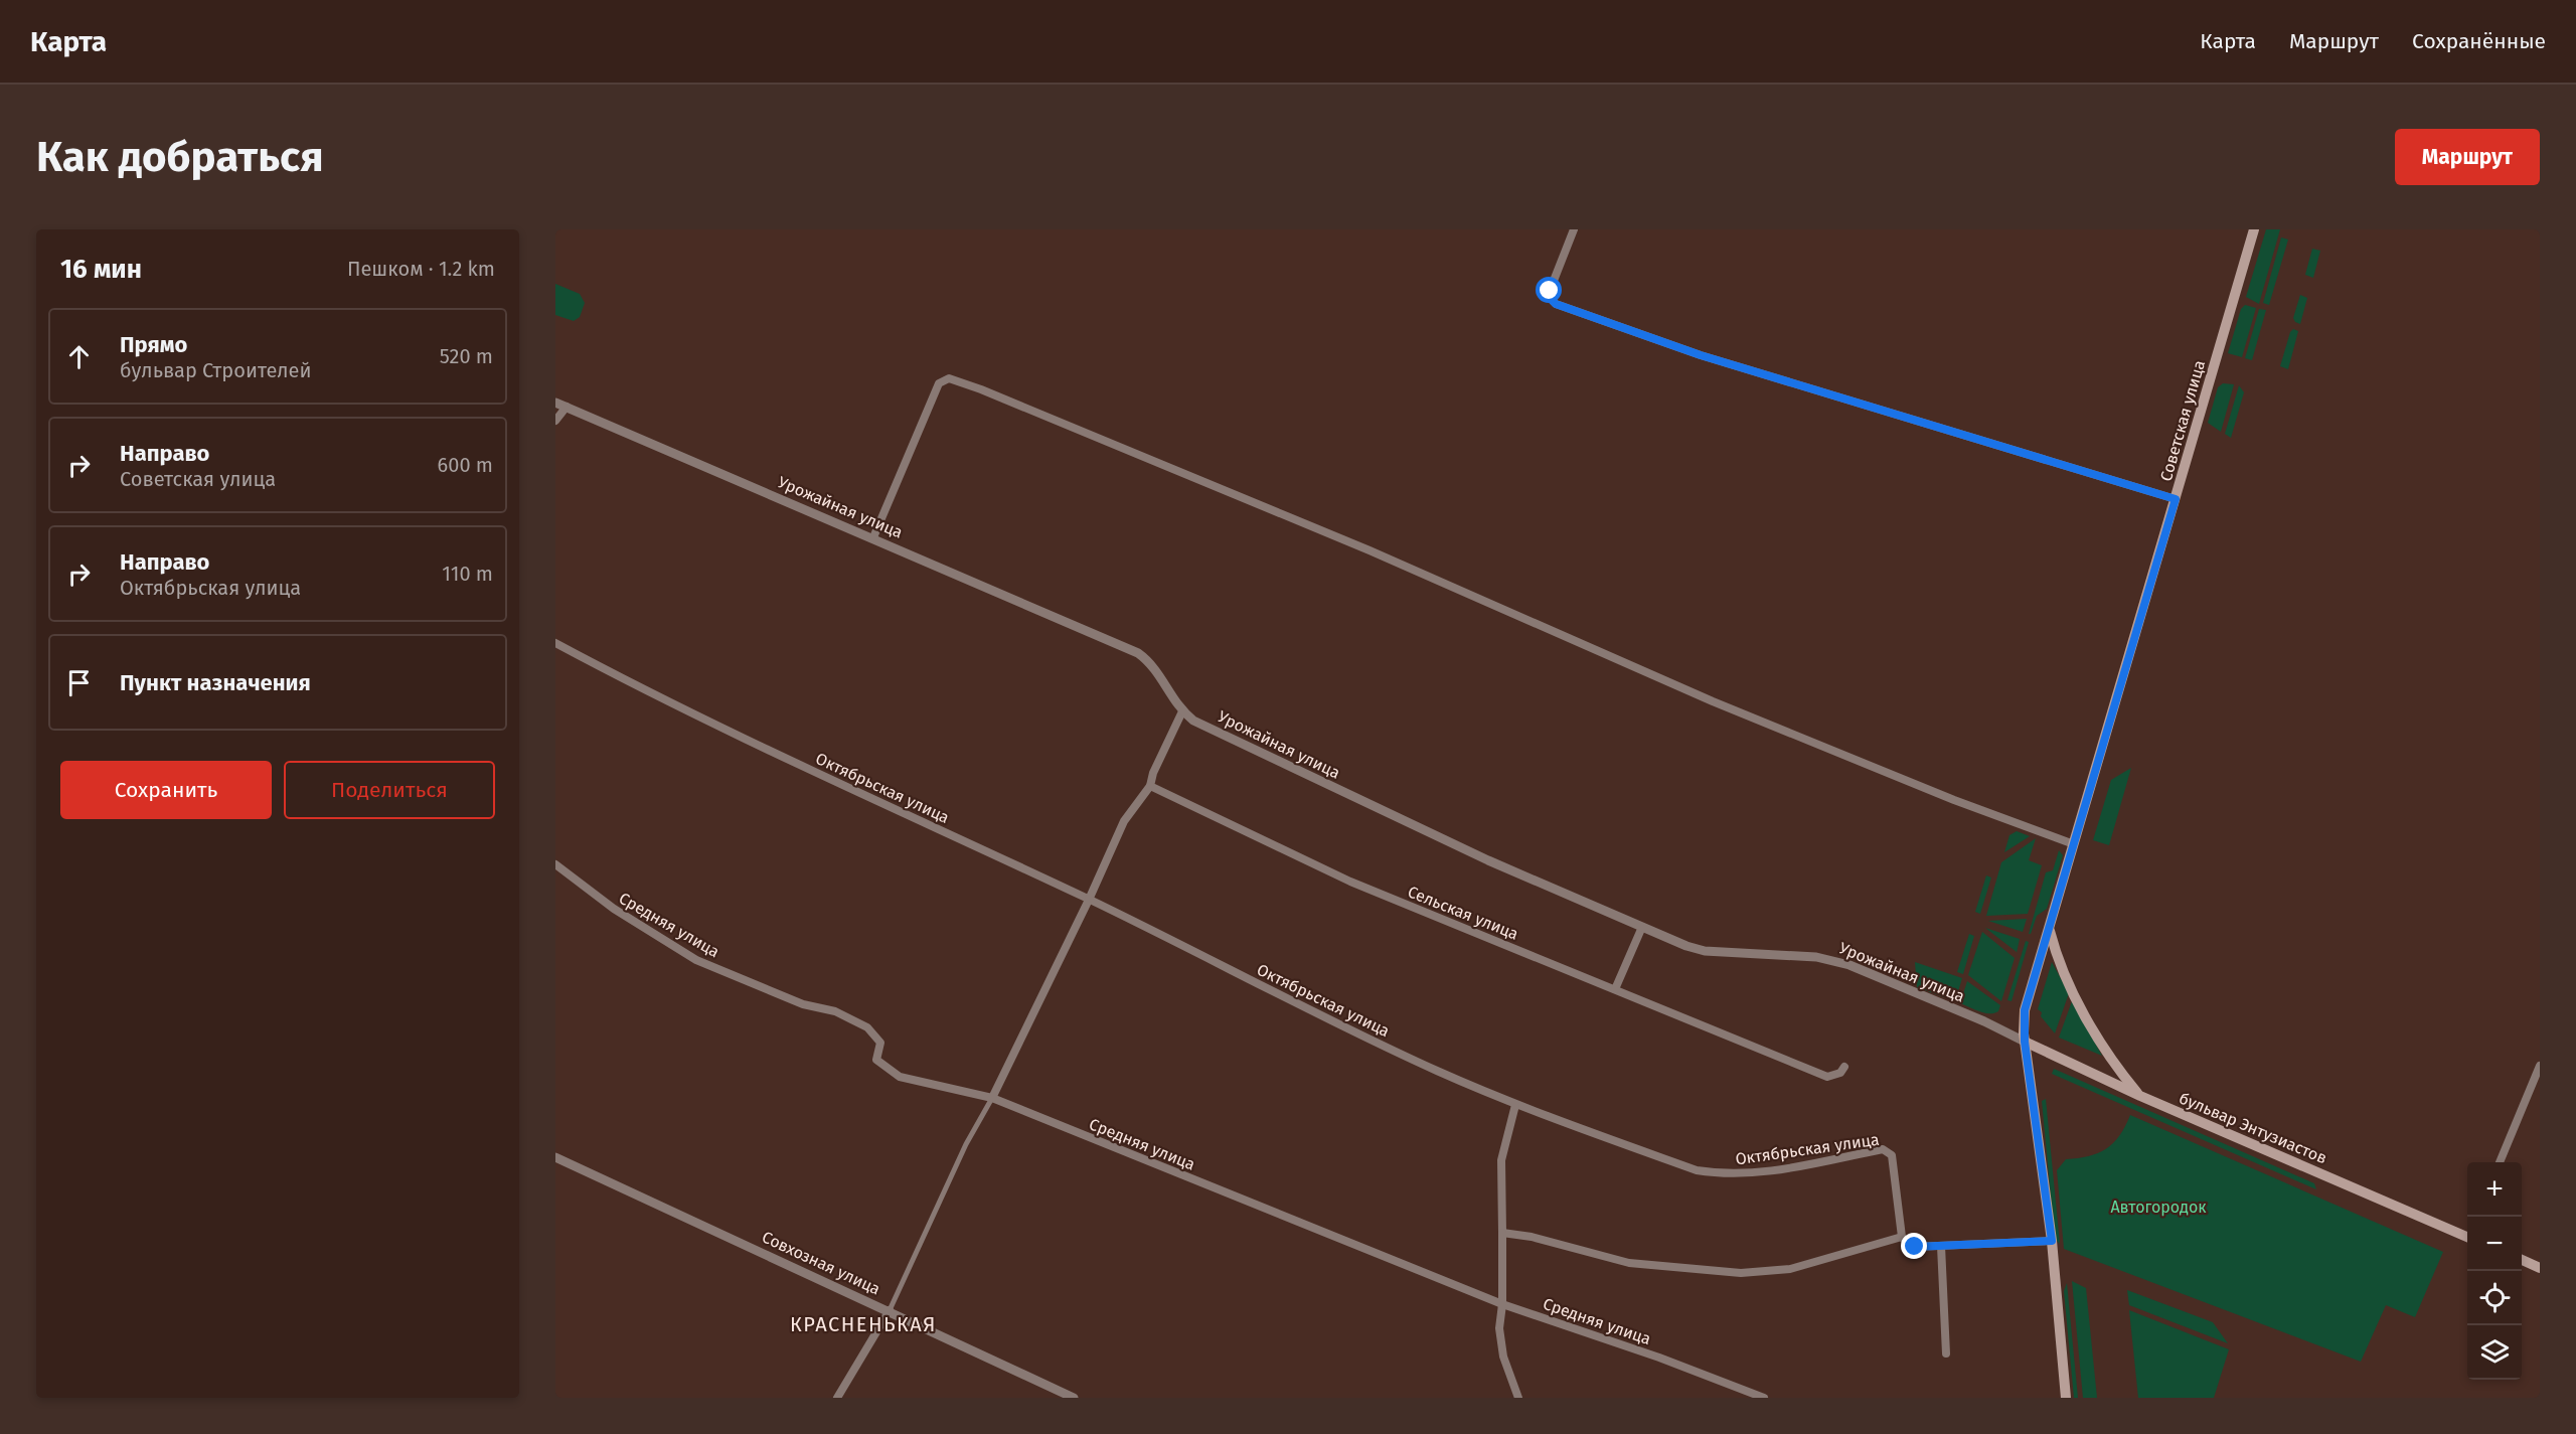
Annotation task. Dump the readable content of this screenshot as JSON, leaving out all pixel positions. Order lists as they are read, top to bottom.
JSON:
{
  "streets": {
    "main road": ["Советская улица", "бульвар Энтузиастов"],
    "street": [
      "Урожайная улица",
      "Октябрьская улица",
      "Сельская улица",
      "Средняя улица",
      "Совхозная улица"
    ]
  },
  "crossings": [
    ["Советская улица", "Урожайная улица"],
    ["Советская улица", "бульвар Энтузиастов"],
    ["Урожайная улица", "бульвар Энтузиастов"]
  ],
  "districts": ["КРАСНЕНЬКАЯ"],
  "parks": ["Автогородок"],
  "page": {
    "header": "Карта",
    "nav": ["Карта", "Маршрут", "Сохранённые"],
    "buttons": [
      "Маршрут",
      ["Сохранить", "Поделиться"]
    ],
    "title": "Как добраться",
    "heading": ["16 мин", "Пешком · 1.2 km"],
    "list": [
      ["Прямо", "бульвар Строителей", "520 m"],
      ["Направо", "Советская улица", "600 m"],
      ["Направо", "Октябрьская улица", "110 m"],
      "Пункт назначения"
    ],
    "map_buttons": ["+", "−"]
  }
}
